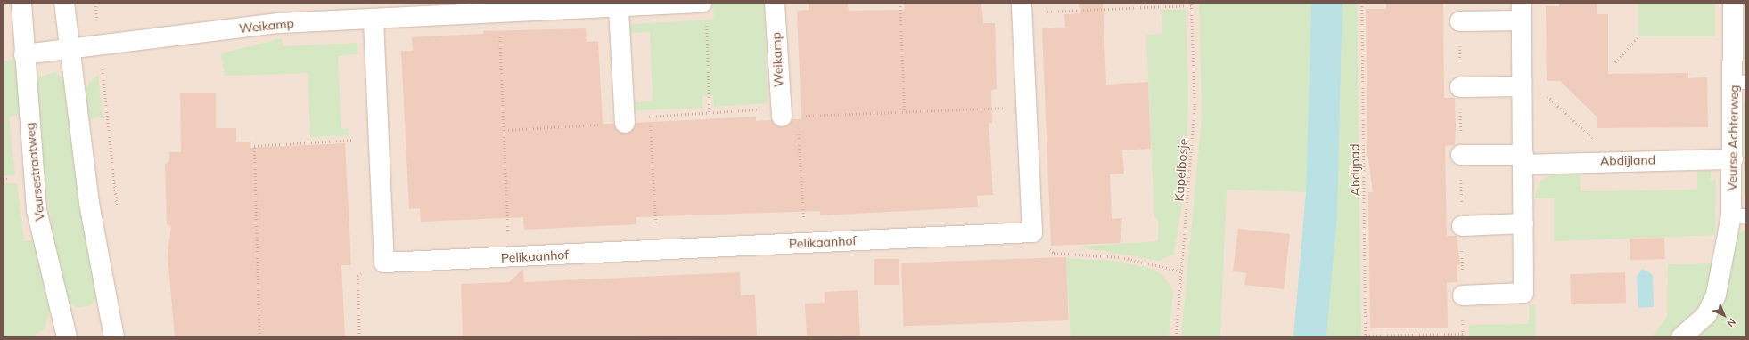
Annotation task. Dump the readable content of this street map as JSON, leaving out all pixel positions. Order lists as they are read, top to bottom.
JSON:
{
  "streets": {
    "street": [
      "Weikamp",
      "Veurse Achterweg",
      "Abdijland",
      "Veursestraatweg",
      "Pelikaanhof"
    ],
    "path": ["Kapelbosje", "Abdijpad"]
  },
  "crossings": [
    ["Weikamp", "Veursestraatweg"],
    ["Veurse Achterweg", "Abdijland"]
  ],
  "north": "bottom right"
}
